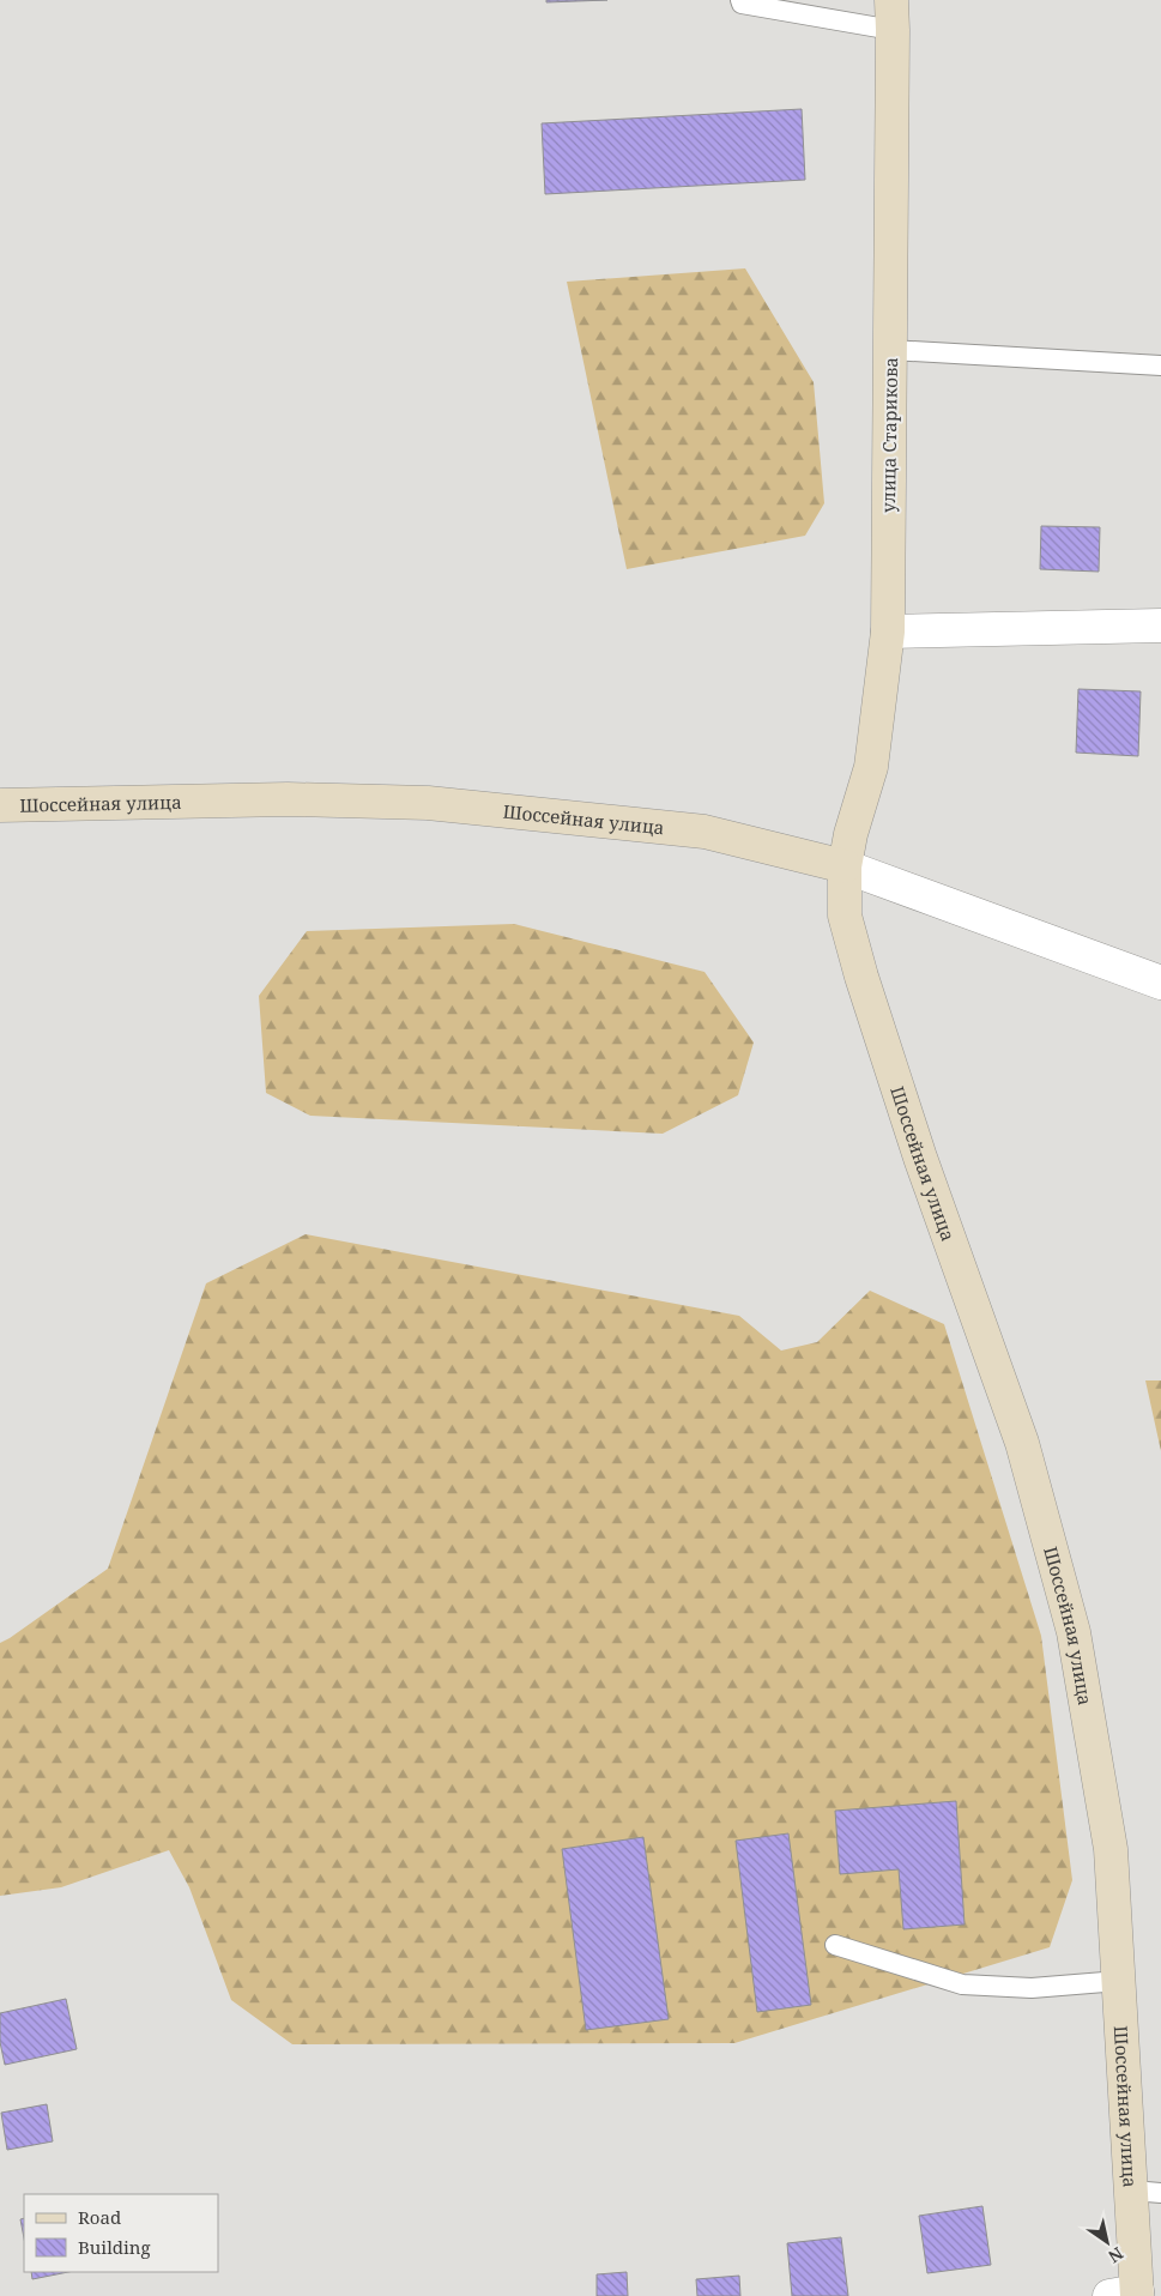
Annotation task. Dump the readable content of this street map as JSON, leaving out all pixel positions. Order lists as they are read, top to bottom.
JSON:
{
  "streets": {
    "street": ["улица Старикова", "Шоссейная улица"]
  },
  "crossings": [
    ["улица Старикова", "Шоссейная улица"]
  ],
  "legend": ["Road", "Building"],
  "north": "bottom right"
}
